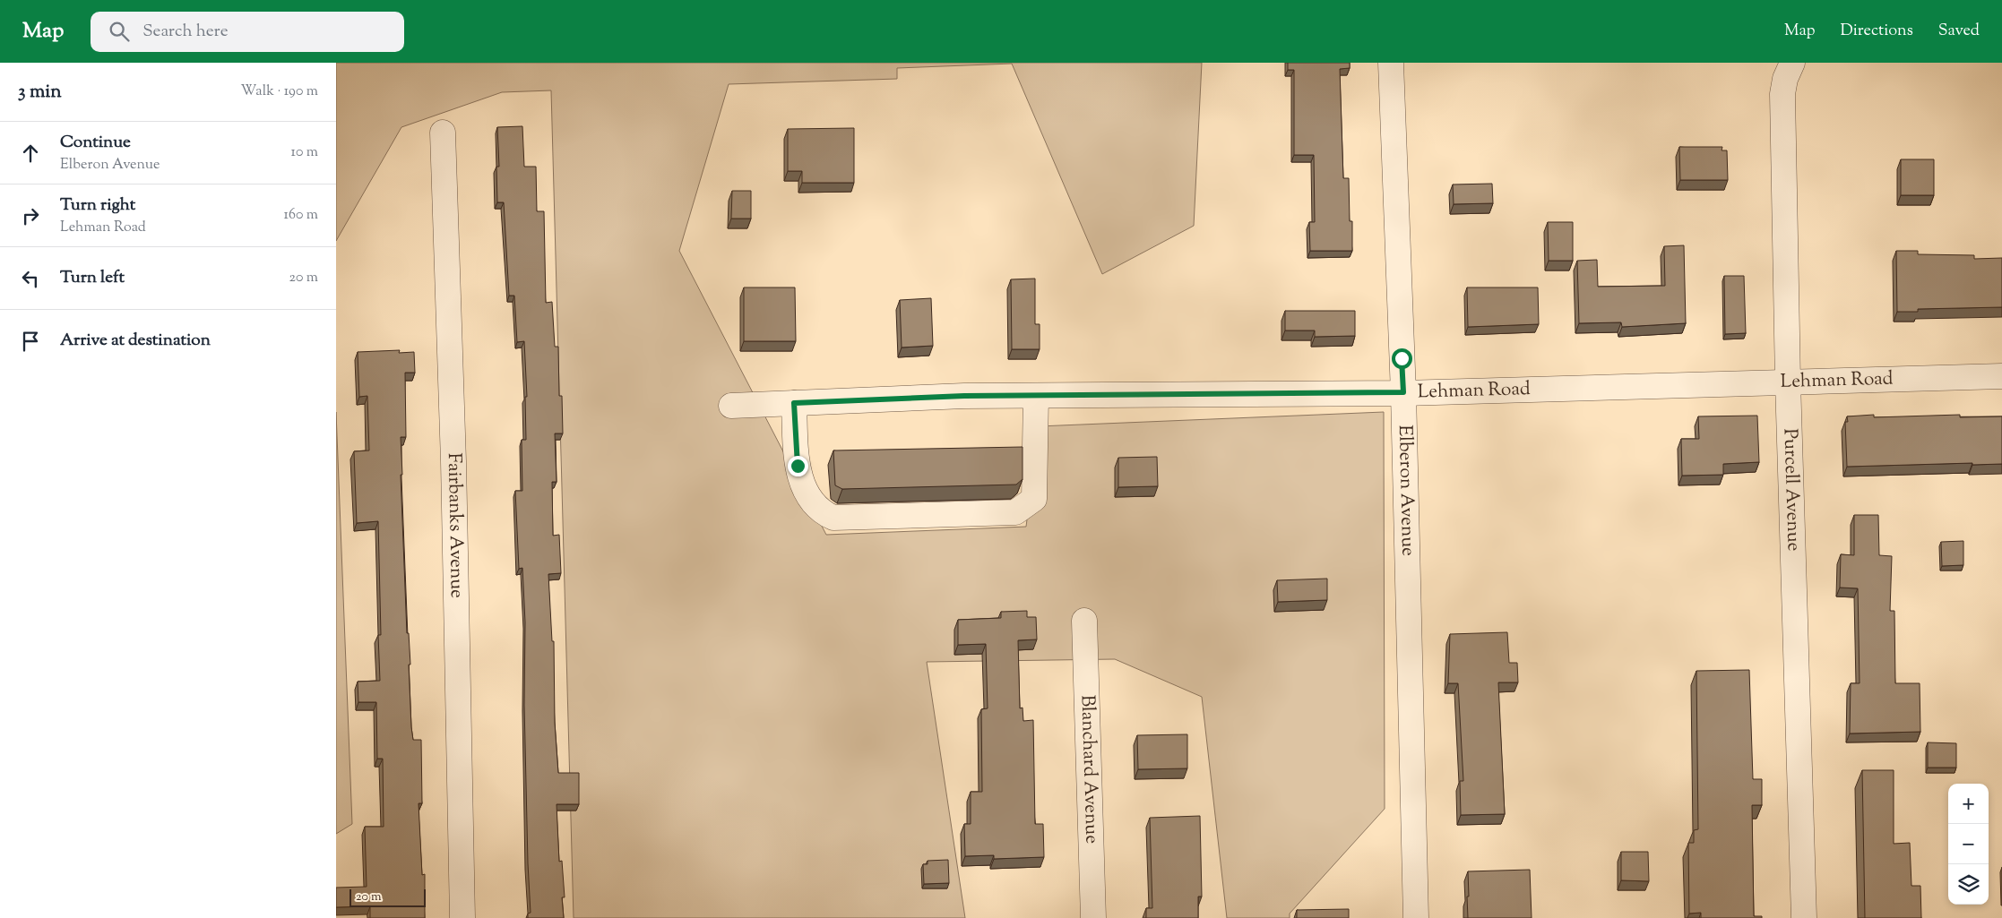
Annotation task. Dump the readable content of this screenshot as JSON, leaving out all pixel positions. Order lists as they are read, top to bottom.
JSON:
{
  "streets": {
    "street": [
      "Lehman Road",
      "Elberon Avenue",
      "Purcell Avenue",
      "Fairbanks Avenue",
      "Blanchard Avenue"
    ]
  },
  "crossings": [
    ["Lehman Road", "Elberon Avenue"],
    ["Lehman Road", "Purcell Avenue"]
  ],
  "scale_bar": "20 m",
  "page": {
    "header": "Map",
    "search": "Search here",
    "nav": ["Map", "Directions", "Saved"],
    "heading": ["3 min", "Walk · 190 m"],
    "list": [
      ["Continue", "Elberon Avenue", "10 m"],
      ["Turn right", "Lehman Road", "160 m"],
      ["Turn left", "20 m"],
      "Arrive at destination"
    ],
    "map_buttons": ["+", "−"],
    "scale": "20 m"
  }
}
